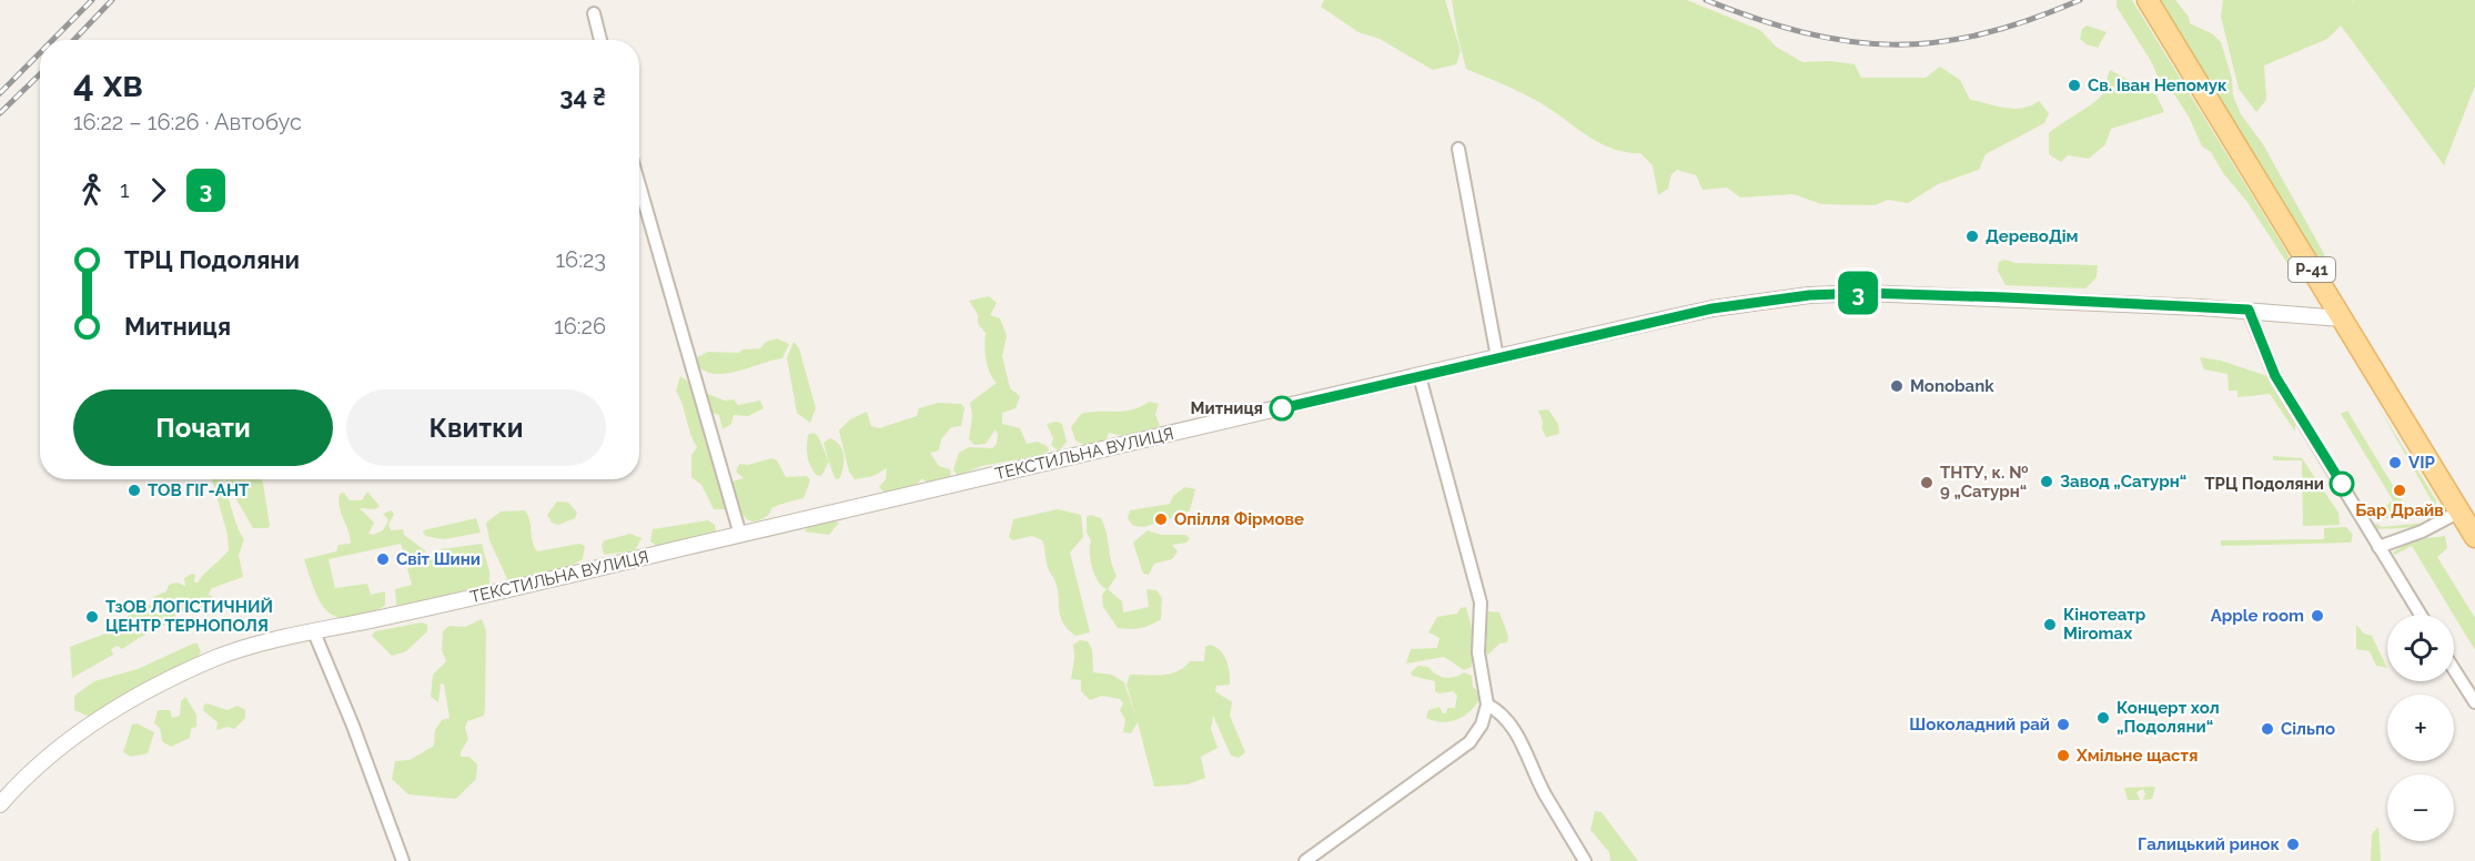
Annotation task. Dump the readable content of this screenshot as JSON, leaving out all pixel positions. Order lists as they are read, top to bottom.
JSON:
{
  "streets": {
    "main road": ["Р-41"],
    "street": ["ТЕКСТИЛЬНА ВУЛИЦЯ"]
  },
  "crossings": [
    ["Р-41", "ТЕКСТИЛЬНА ВУЛИЦЯ"]
  ],
  "places": [
    "Св. Іван Непомук",
    "ДеревоДім",
    "Monobank",
    "Митниця",
    "VIP",
    "Завод „Сатурн“",
    "ТНТУ, к. № 9 „Сатурн“",
    "ТРЦ Подоляни",
    "ТОВ ГІГ-АНТ",
    "Бар Драйв",
    "Опілля Фірмове",
    "Світ Шини",
    "Apple room",
    "ТзОВ ЛОГІСТИЧНИЙ ЦЕНТР ТЕРНОПОЛЯ",
    "Кінотеатр Miromax",
    "Концерт хол „Подоляни“",
    "Шоколадний рай",
    "Сільпо",
    "Хмільне щастя",
    "Галицький ринок"
  ],
  "lines": ["bus line 3"],
  "page": {
    "on_map": "3",
    "heading": ["4 хв", "16:22 – 16:26 · Автобус", "34 ₴"],
    "legs": ["1", "3"],
    "list": [
      {
        "name": "ТРЦ Подоляни",
        "value": "16:23"
      },
      {
        "name": "Митниця",
        "value": "16:26"
      }
    ],
    "buttons": ["Почати", "Квитки"],
    "map_buttons": ["+", "−"]
  }
}
